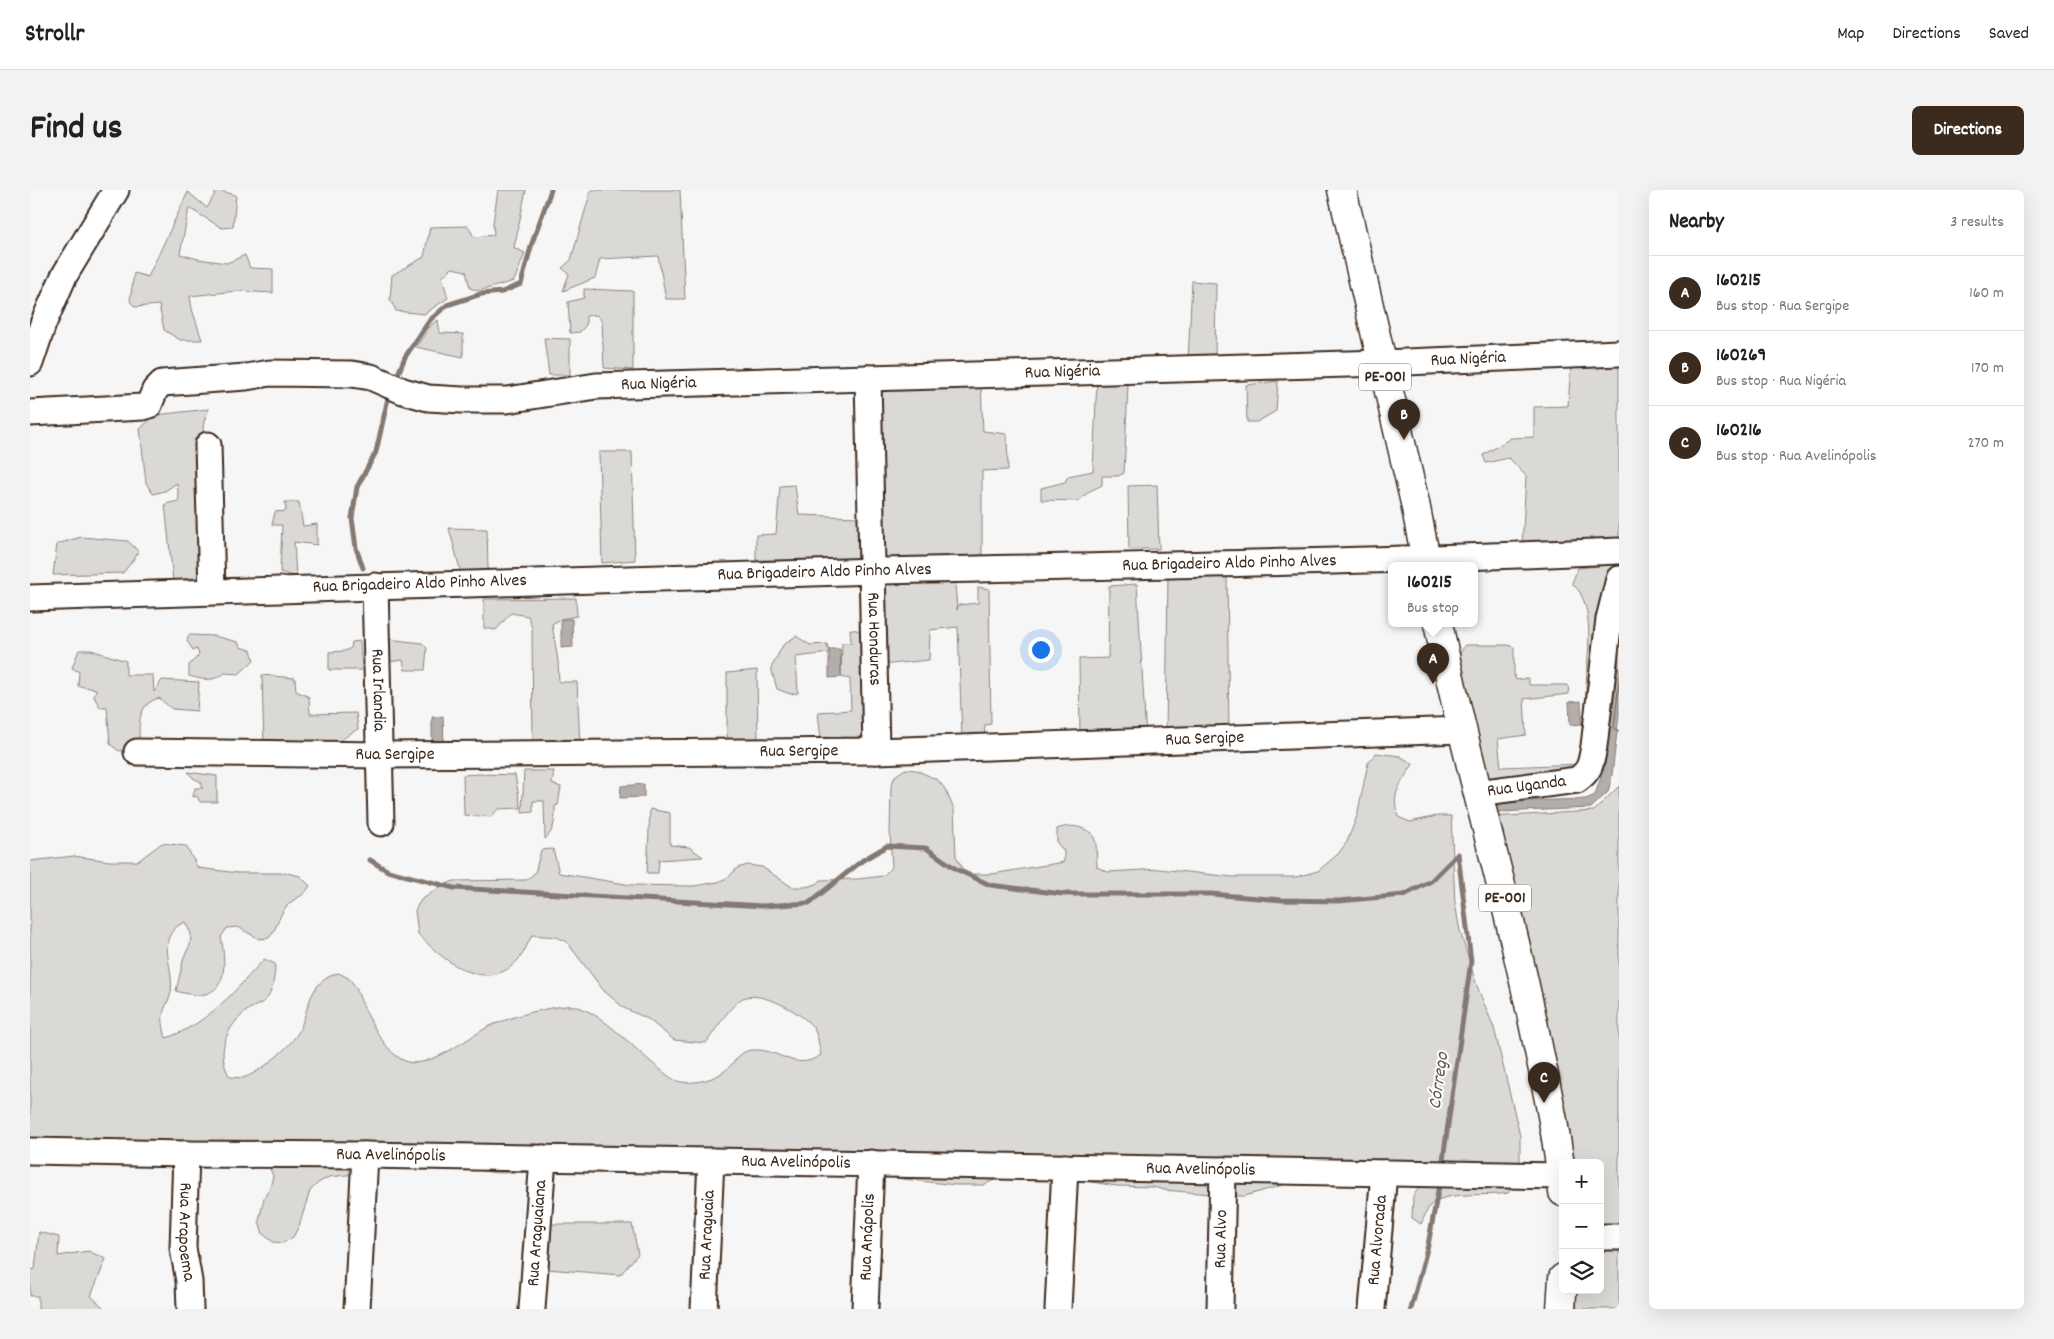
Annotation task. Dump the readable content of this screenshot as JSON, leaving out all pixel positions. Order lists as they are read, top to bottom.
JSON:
{
  "streets": {
    "main road": ["PE-001"],
    "street": [
      "Rua Nigéria",
      "Rua Brigadeiro Aldo Pinho Alves",
      "Rua Honduras",
      "Rua Irlandia",
      "Rua Sergipe",
      "Rua Uganda",
      "Rua Avelinópolis",
      "Rua Arapoema",
      "Rua Araguaiana",
      "Rua Araguaia",
      "Rua Anápolis",
      "Rua Alvo",
      "Rua Alvorada"
    ]
  },
  "crossings": [
    ["Rua Nigéria", "PE-001"],
    ["Rua Nigéria", "Rua Honduras"],
    ["PE-001", "Rua Brigadeiro Aldo Pinho Alves"],
    ["PE-001", "Rua Sergipe"],
    ["PE-001", "Rua Uganda"],
    ["Rua Brigadeiro Aldo Pinho Alves", "Rua Honduras"],
    ["Rua Brigadeiro Aldo Pinho Alves", "Rua Irlandia"],
    ["Rua Honduras", "Rua Sergipe"],
    ["Rua Irlandia", "Rua Sergipe"],
    ["Rua Avelinópolis", "Rua Arapoema"],
    ["Rua Avelinópolis", "Rua Araguaiana"],
    ["Rua Avelinópolis", "Rua Araguaia"],
    ["Rua Avelinópolis", "Rua Anápolis"],
    ["Rua Avelinópolis", "Rua Alvo"],
    ["Rua Avelinópolis", "Rua Alvorada"]
  ],
  "water": ["Córrego"],
  "page": {
    "header": "Strollr",
    "nav": ["Map", "Directions", "Saved"],
    "title": "Find us",
    "buttons": "Directions",
    "heading": ["Nearby", "3 results"],
    "list": [
      {
        "mark": "A",
        "name": "160215",
        "note": "Bus stop · Rua Sergipe",
        "value": "160 m"
      },
      {
        "mark": "B",
        "name": "160269",
        "note": "Bus stop · Rua Nigéria",
        "value": "170 m"
      },
      {
        "mark": "C",
        "name": "160216",
        "note": "Bus stop · Rua Avelinópolis",
        "value": "270 m"
      }
    ],
    "pins": ["B", "A", "C"],
    "popup": ["160215", "Bus stop"],
    "map_buttons": ["+", "−"]
  }
}
